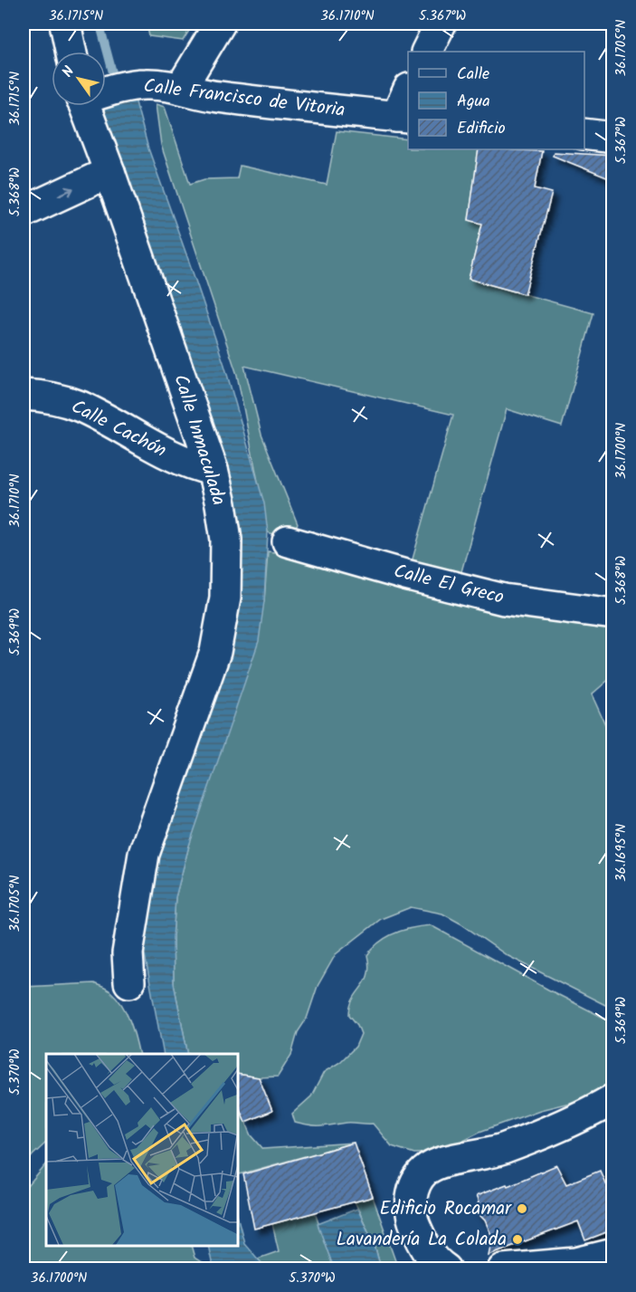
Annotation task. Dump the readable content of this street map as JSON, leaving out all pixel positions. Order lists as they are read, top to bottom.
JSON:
{
  "streets": {
    "street": [
      "Calle Francisco de Vitoria",
      "Calle Cachón",
      "Calle Inmaculada",
      "Calle El Greco"
    ]
  },
  "crossings": [
    ["Calle Cachón", "Calle Inmaculada"]
  ],
  "places": ["Edificio Rocamar", "Lavandería La Colada"],
  "legend": ["Calle", "Agua", "Edificio"],
  "north": "top left",
  "coordinates": [
    "36.1715°N",
    "36.1710°N",
    "5.367°W",
    "36.1705°N",
    "5.368°W",
    "36.1700°N",
    "5.369°W",
    "36.1695°N",
    "5.370°W"
  ]
}
